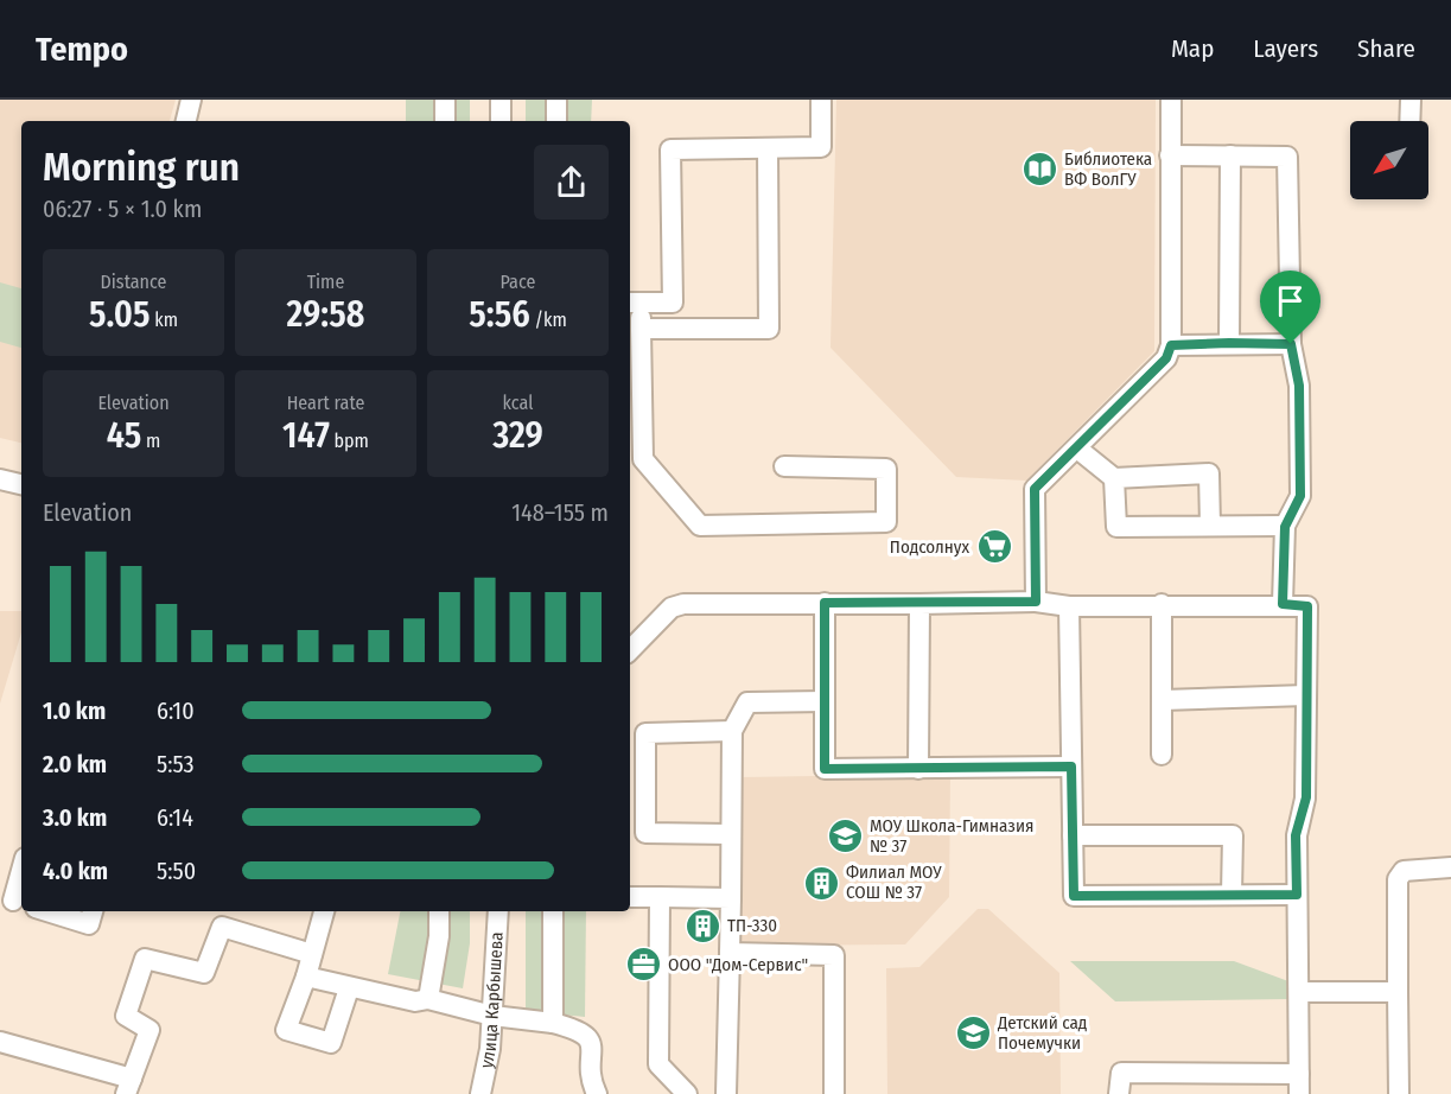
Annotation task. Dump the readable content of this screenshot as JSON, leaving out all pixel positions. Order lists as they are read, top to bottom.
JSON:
{
  "streets": {
    "street": ["улица Карбышева"]
  },
  "places": {
    "library": ["Библиотека ВФ ВолГУ"],
    "supermarket": ["Подсолнух"],
    "school or university": ["МОУ Школа-Гимназия № 37", "Детский сад Почемучки"],
    "building": ["Филиал МОУ СОШ № 37", "ТП-330"],
    "office": ["ООО \"Дом-Сервис\""]
  },
  "north": "bottom left",
  "page": {
    "header": "Tempo",
    "nav": ["Map", "Layers", "Share"],
    "heading": ["Morning run", "06:27 · 5 × 1.0 km"],
    "stats": [
      ["Distance", "5.05 km"],
      ["Time", "29:58"],
      ["Pace", "5:56 /km"],
      ["Elevation", "45 m"],
      ["Heart rate", "147 bpm"],
      ["kcal", "329"]
    ],
    "chart": ["Elevation", "148–155 m"],
    "list": [
      {
        "name": "1.0 km",
        "note": "6:10"
      },
      {
        "name": "2.0 km",
        "note": "5:53"
      },
      {
        "name": "3.0 km",
        "note": "6:14"
      },
      {
        "name": "4.0 km",
        "note": "5:50"
      }
    ]
  }
}
